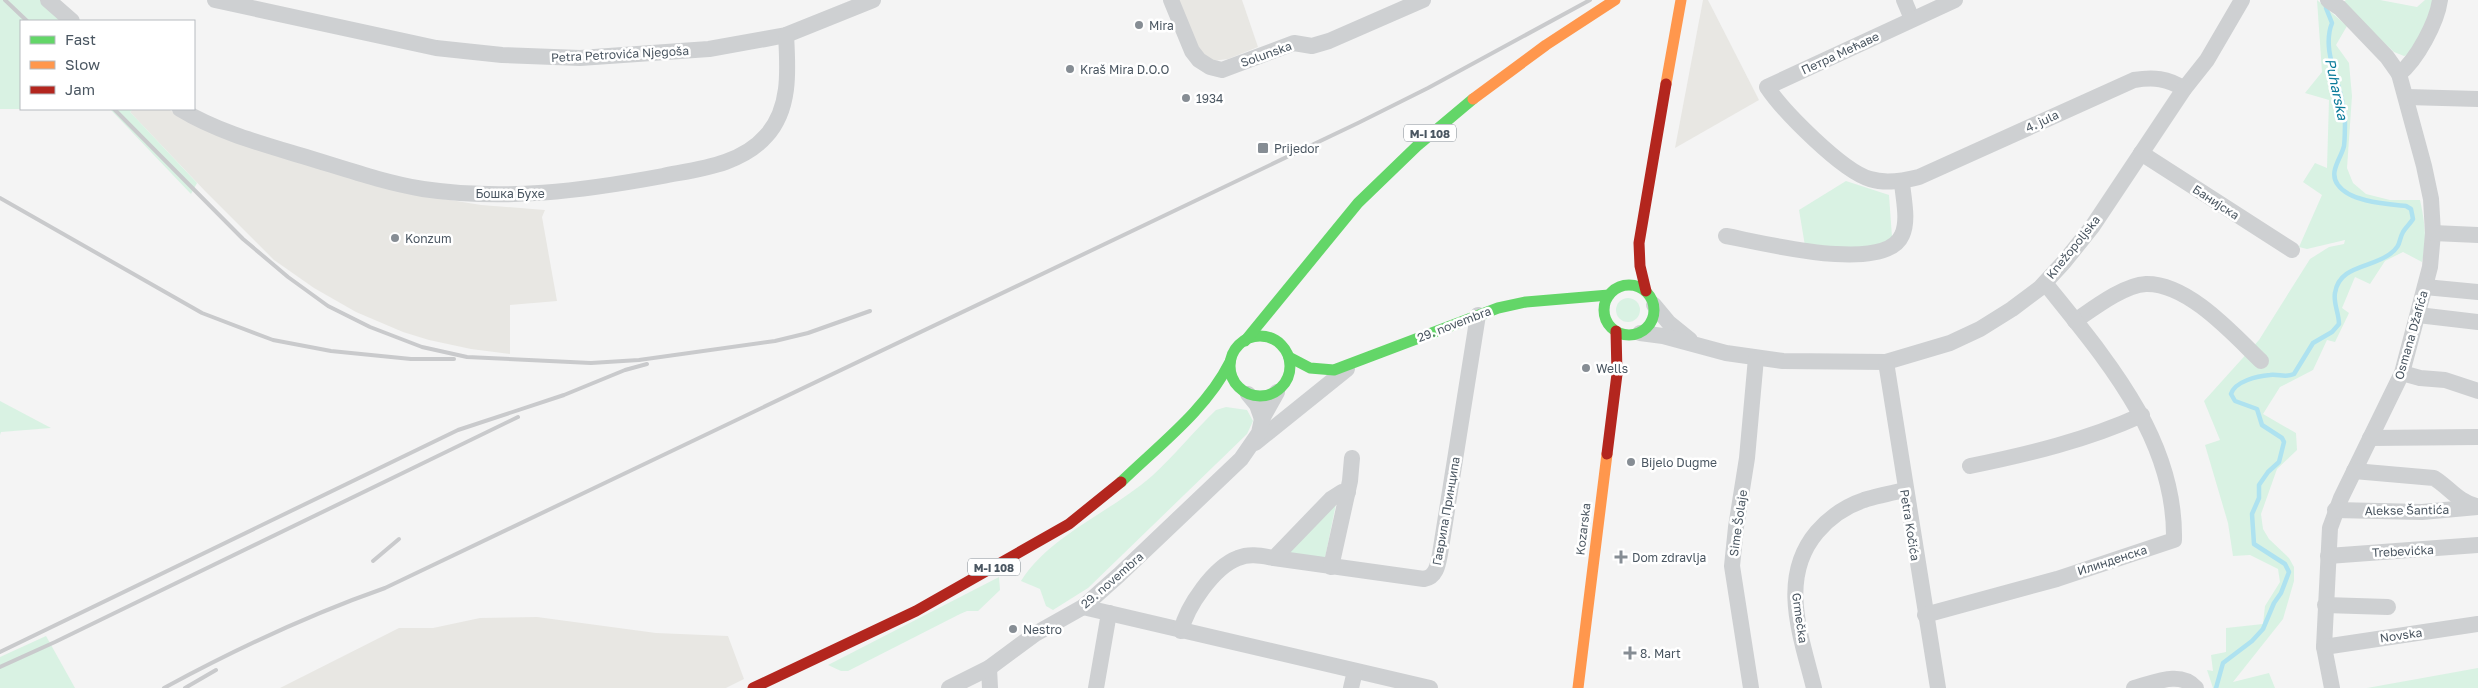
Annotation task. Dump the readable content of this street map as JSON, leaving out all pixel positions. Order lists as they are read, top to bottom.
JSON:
{
  "streets": {
    "main road": ["M-I 108", "29. novembra", "Kozarska"],
    "street": [
      "Петра Мећаве",
      "Petra Petrovića Njegoša",
      "Solunska",
      "4. jula",
      "Бошка Бухе",
      "Банијска",
      "Knežopoljska",
      "Osmana Džafića",
      "Alekse Šantića",
      "Гаврила Принципа",
      "Sime Šolaje",
      "Petra Kočića",
      "Trebevićka",
      "Илинденска",
      "Grmečka",
      "Novska"
    ]
  },
  "crossings": [
    ["Петра Мећаве", "4. jula"],
    ["Petra Petrovića Njegoša", "Бошка Бухе"],
    ["4. jula", "Knežopoljska"],
    ["M-I 108", "29. novembra"],
    ["Банијска", "Knežopoljska"],
    ["Knežopoljska", "29. novembra"],
    ["Knežopoljska", "Sime Šolaje"],
    ["Knežopoljska", "Petra Kočića"],
    ["Knežopoljska", "Илинденска"],
    ["29. novembra", "Гаврила Принципа"],
    ["Osmana Džafića", "Alekse Šantića"],
    ["Osmana Džafića", "Trebevićka"],
    ["Osmana Džafića", "Novska"],
    ["Petra Kočića", "Илинденска"],
    ["Petra Kočića", "Grmečka"]
  ],
  "water": ["Puharska"],
  "places": {
    "other": [
      "Mira",
      "Kraš Mira D.O.O",
      "1934",
      "Konzum",
      "Wells",
      "Bijelo Dugme",
      "Nestro"
    ],
    "transit": ["Prijedor"],
    "health": ["Dom zdravlja", "8. Mart"]
  },
  "legend": ["Fast", "Slow", "Jam"]
}
